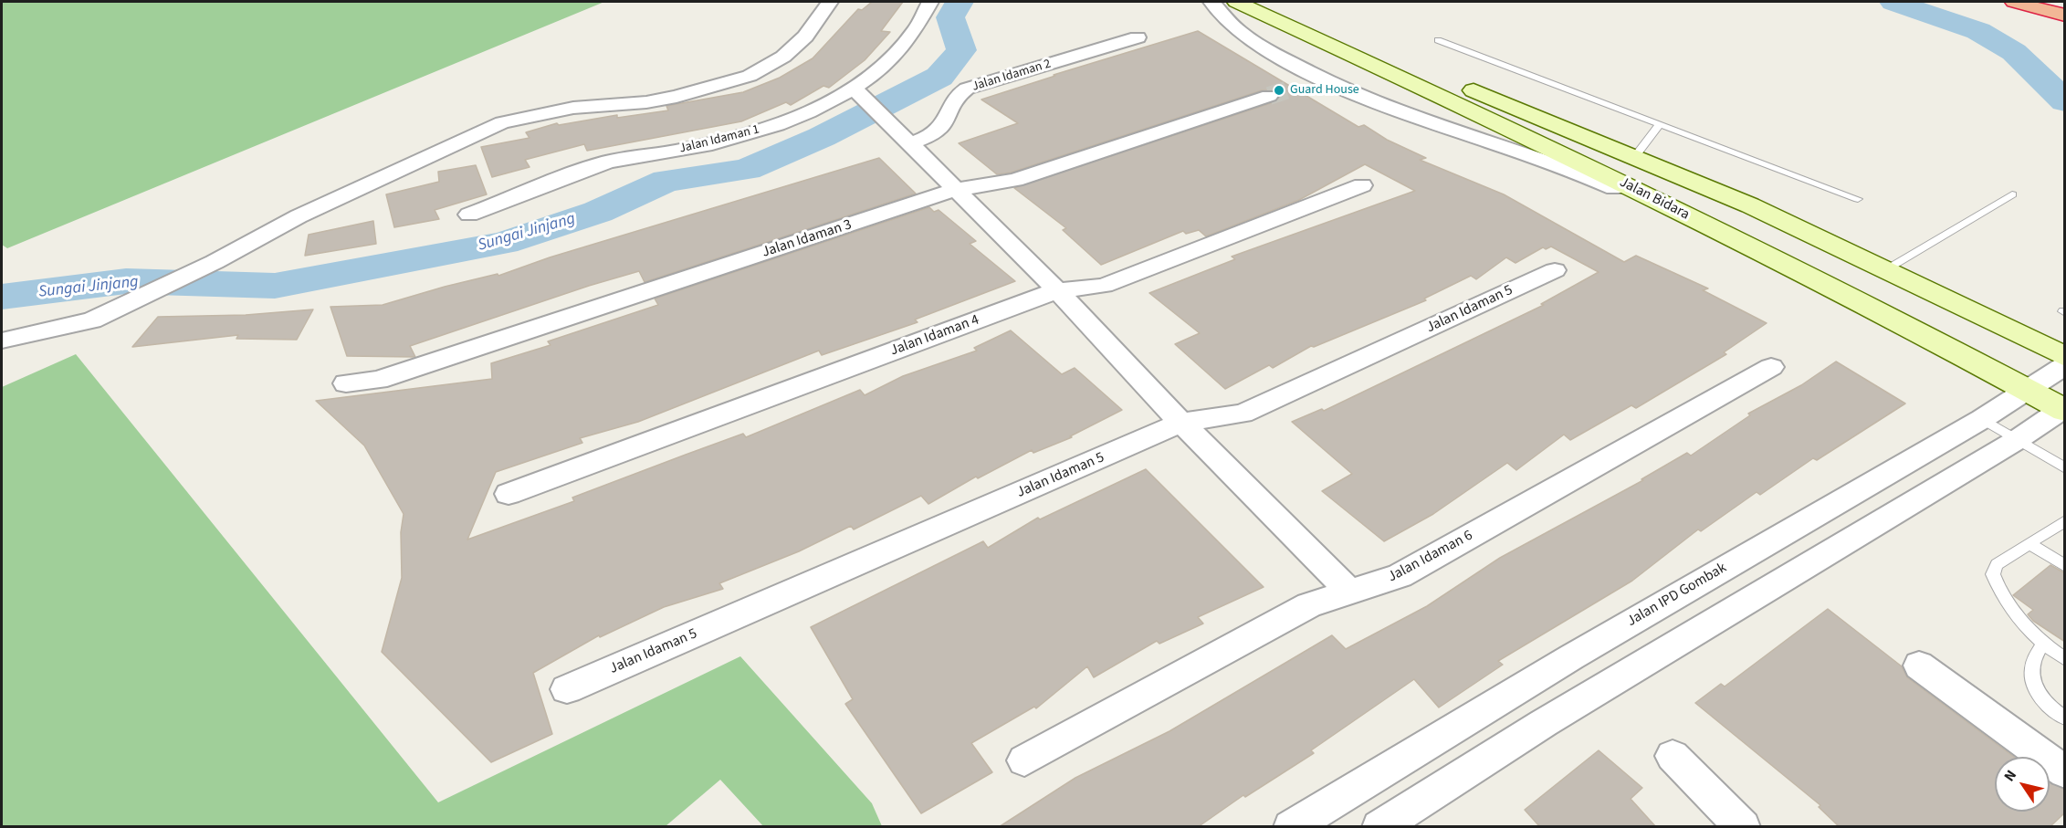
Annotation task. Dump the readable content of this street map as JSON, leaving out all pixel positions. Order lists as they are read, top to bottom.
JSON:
{
  "streets": {
    "main road": ["Jalan Bidara"],
    "street": [
      "Jalan Idaman 2",
      "Jalan Idaman 1",
      "Jalan Idaman 3",
      "Jalan Idaman 5",
      "Jalan Idaman 4",
      "Jalan Idaman 6",
      "Jalan IPD Gombak"
    ]
  },
  "crossings": [
    ["Jalan Bidara", "Jalan IPD Gombak"]
  ],
  "water": ["Sungai Jinjang"],
  "places": ["Guard House"],
  "north": "top left"
}
